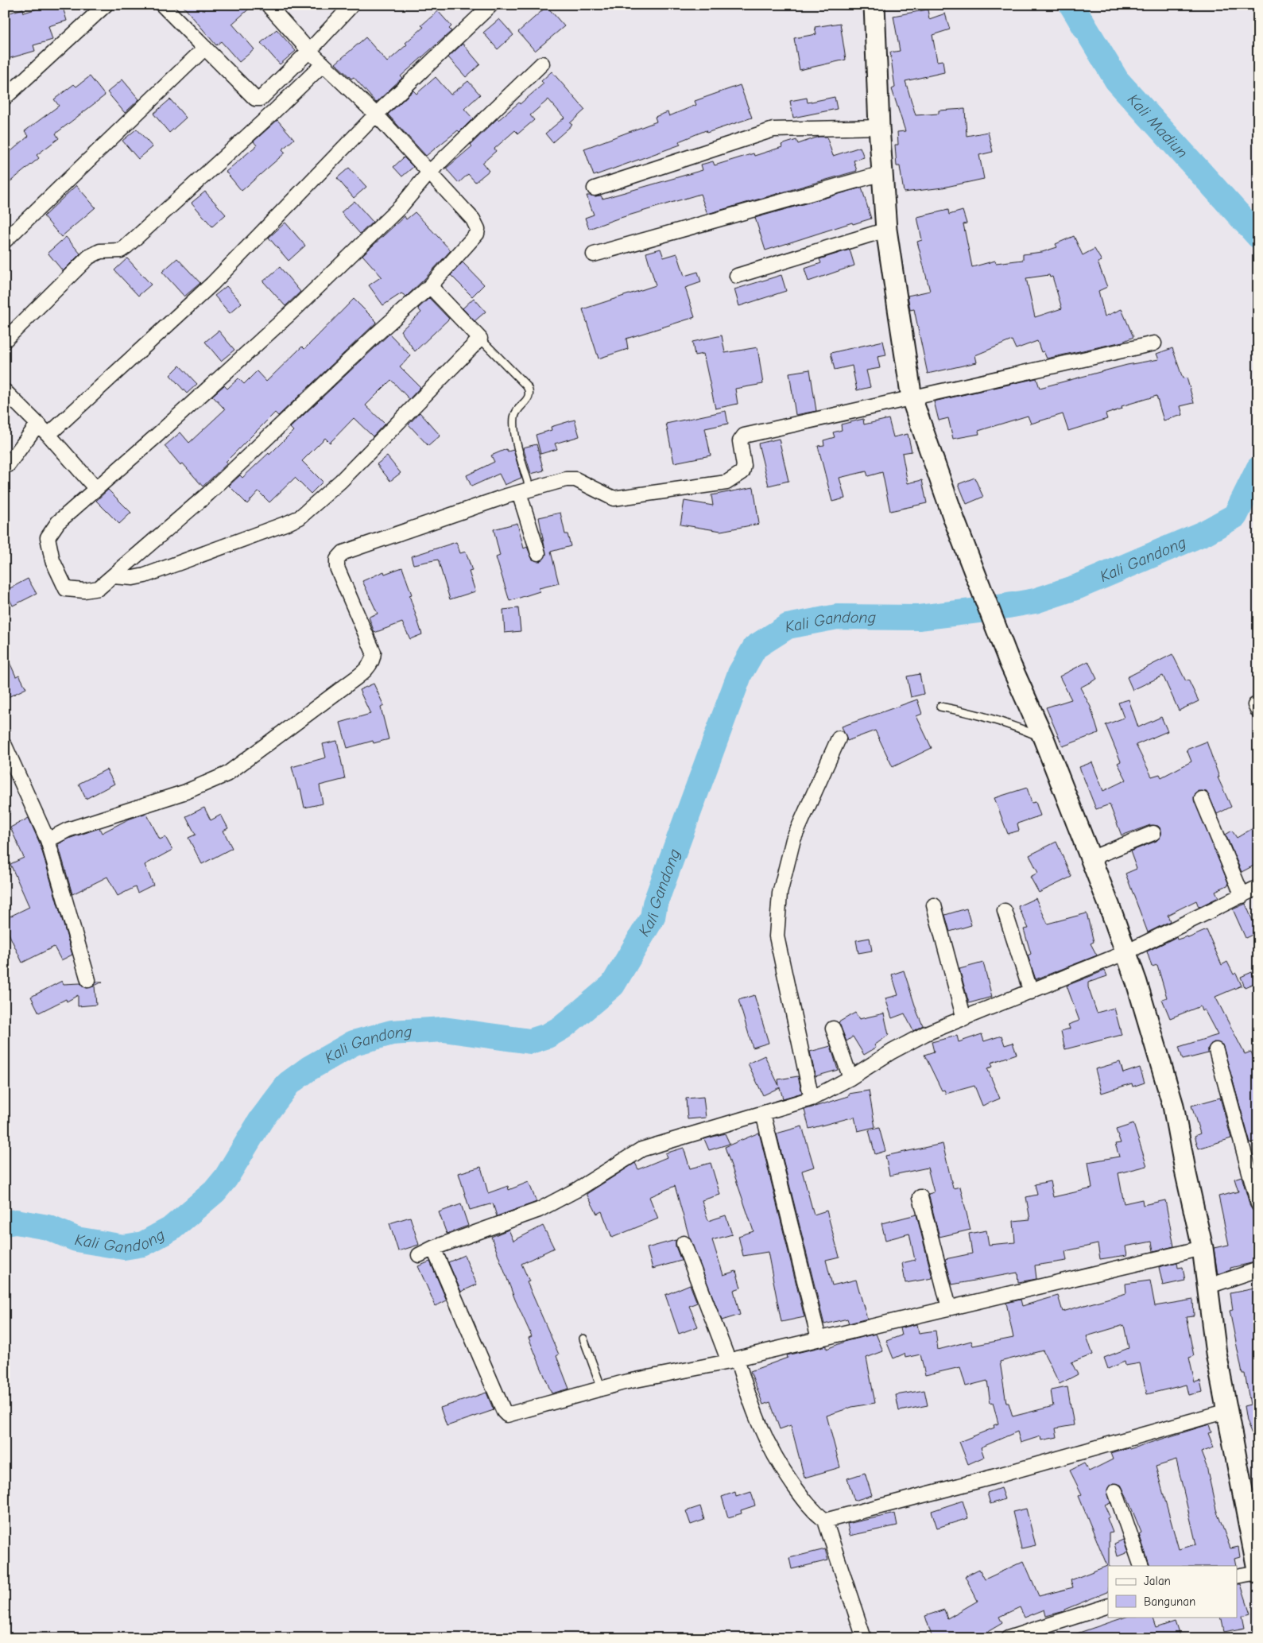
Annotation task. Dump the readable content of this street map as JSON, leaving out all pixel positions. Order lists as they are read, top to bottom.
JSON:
{
  "water": ["Kali Madiun", "Kali Gandong"],
  "legend": ["Jalan", "Bangunan"]
}
